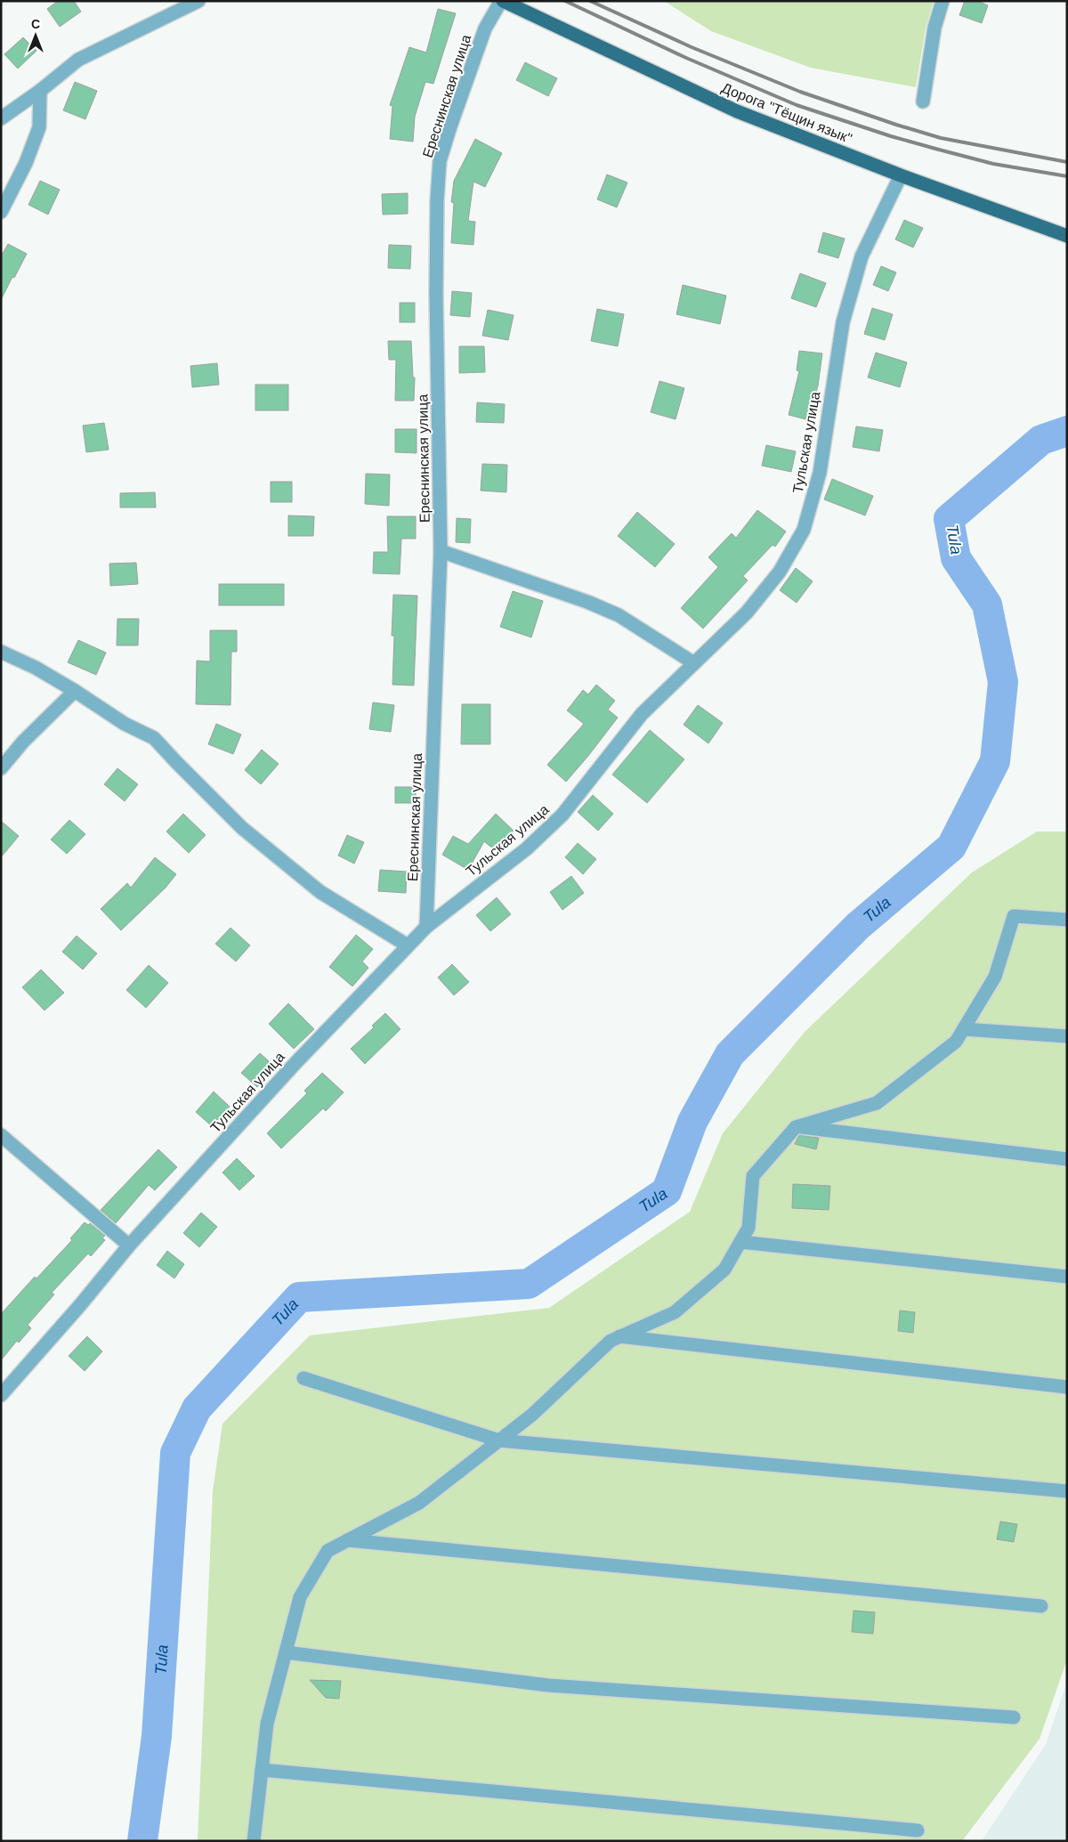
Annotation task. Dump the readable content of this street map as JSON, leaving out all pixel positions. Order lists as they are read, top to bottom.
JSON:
{
  "streets": {
    "main road": ["Дорога \"Тёщин язык\""],
    "street": ["Ереснинская улица", "Тульская улица"]
  },
  "crossings": [
    ["Ереснинская улица", "Дорога \"Тёщин язык\""],
    ["Ереснинская улица", "Тульская улица"],
    ["Дорога \"Тёщин язык\"", "Тульская улица"]
  ],
  "water": ["Tula"],
  "north": "top"
}
